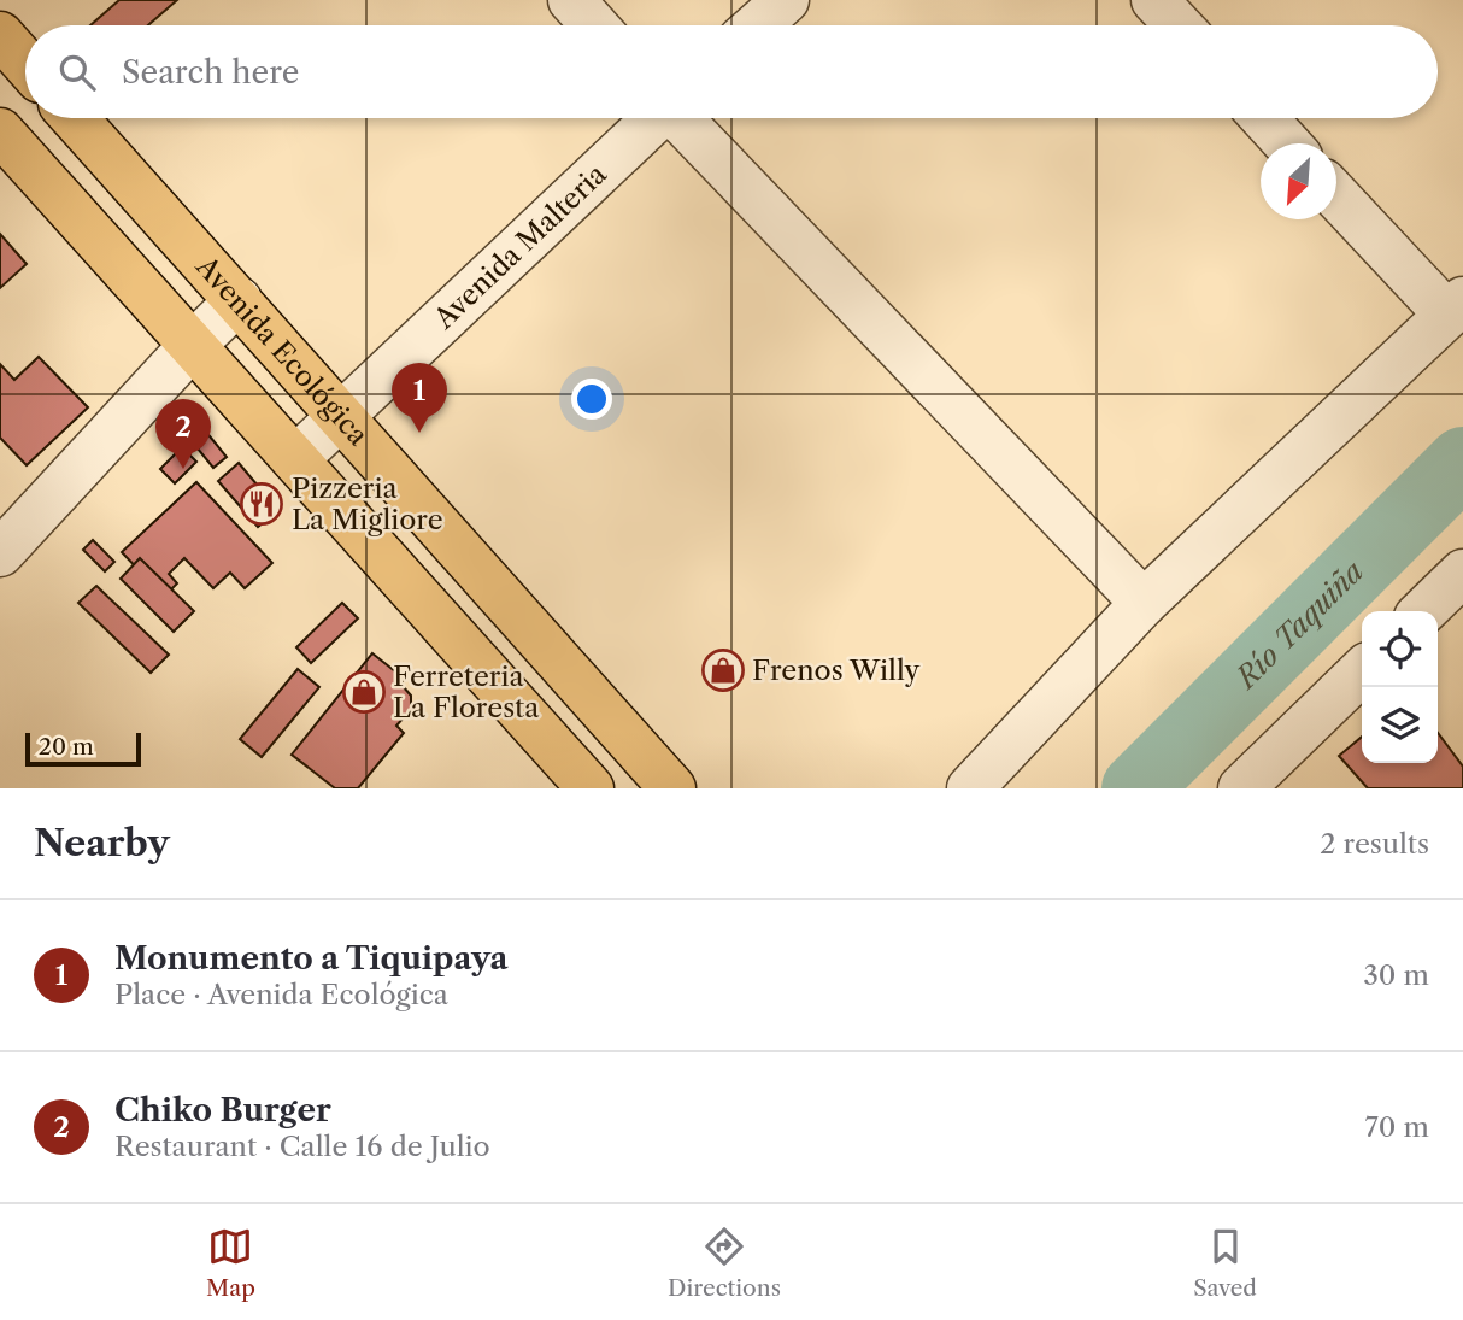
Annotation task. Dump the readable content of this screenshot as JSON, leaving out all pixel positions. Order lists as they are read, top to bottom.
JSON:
{
  "streets": {
    "main road": ["Avenida Ecológica"],
    "street": ["Avenida Malteria"]
  },
  "crossings": [
    ["Avenida Malteria", "Avenida Ecológica"]
  ],
  "water": ["Río Taquiña"],
  "places": {
    "restaurant": ["Pizzeria La Migliore"],
    "shop": ["Frenos Willy", "Ferreteria La Floresta"]
  },
  "scale_bar": "20 m",
  "north": "bottom left",
  "page": {
    "search": "Search here",
    "pins": ["1", "2"],
    "scale": "20 m",
    "heading": ["Nearby", "2 results"],
    "list": [
      {
        "mark": "1",
        "name": "Monumento a Tiquipaya",
        "note": "Place · Avenida Ecológica",
        "value": "30 m"
      },
      {
        "mark": "2",
        "name": "Chiko Burger",
        "note": "Restaurant · Calle 16 de Julio",
        "value": "70 m"
      }
    ],
    "nav": ["Map", "Directions", "Saved"]
  }
}
